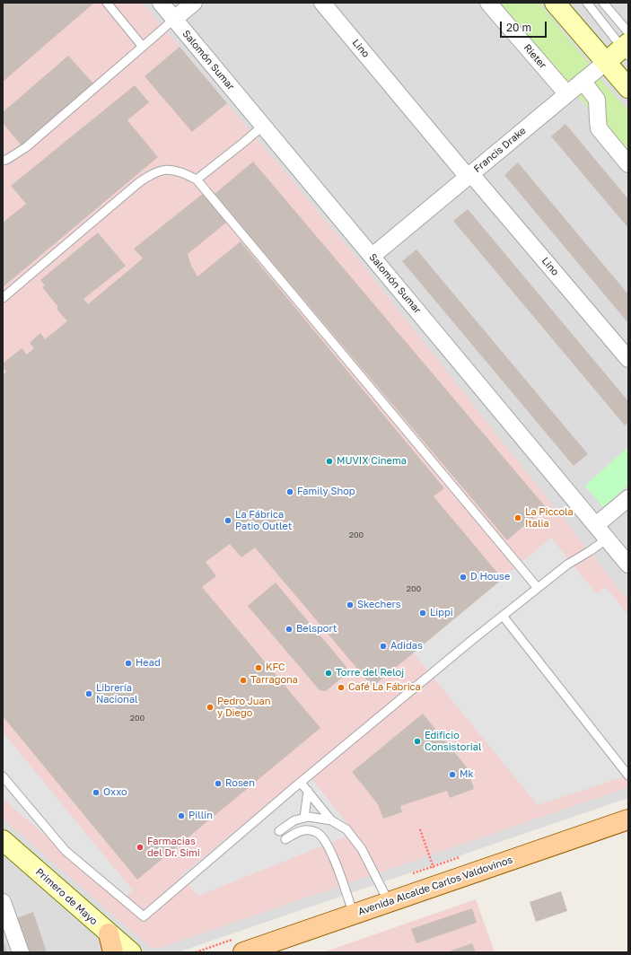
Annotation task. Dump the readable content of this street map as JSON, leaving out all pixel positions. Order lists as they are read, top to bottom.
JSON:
{
  "streets": {
    "main road": ["Avenida Alcalde Carlos Valdovinos"],
    "street": [
      "Lino",
      "Rieter",
      "Salomón Sumar",
      "Francis Drake",
      "Primero de Mayo"
    ]
  },
  "crossings": [
    ["Lino", "Francis Drake"],
    ["Rieter", "Francis Drake"],
    ["Salomón Sumar", "Francis Drake"]
  ],
  "places": [
    "MUVIX Cinema",
    "Family Shop",
    "La Piccola Italia",
    "La Fábrica Patio Outlet",
    "D House",
    "Skechers",
    "Lippi",
    "Belsport",
    "Adidas",
    "Head",
    "KFC",
    "Torre del Reloj",
    "Tarragona",
    "Café La Fábrica",
    "Librería Nacional",
    "Pedro Juan y Diego",
    "Edificio Consistorial",
    "Mk",
    "Rosen",
    "Oxxo",
    "Pillin",
    "Farmacias del Dr. Simi"
  ],
  "house_numbers": ["200", "200", "200"],
  "scale_bar": "20 m"
}
